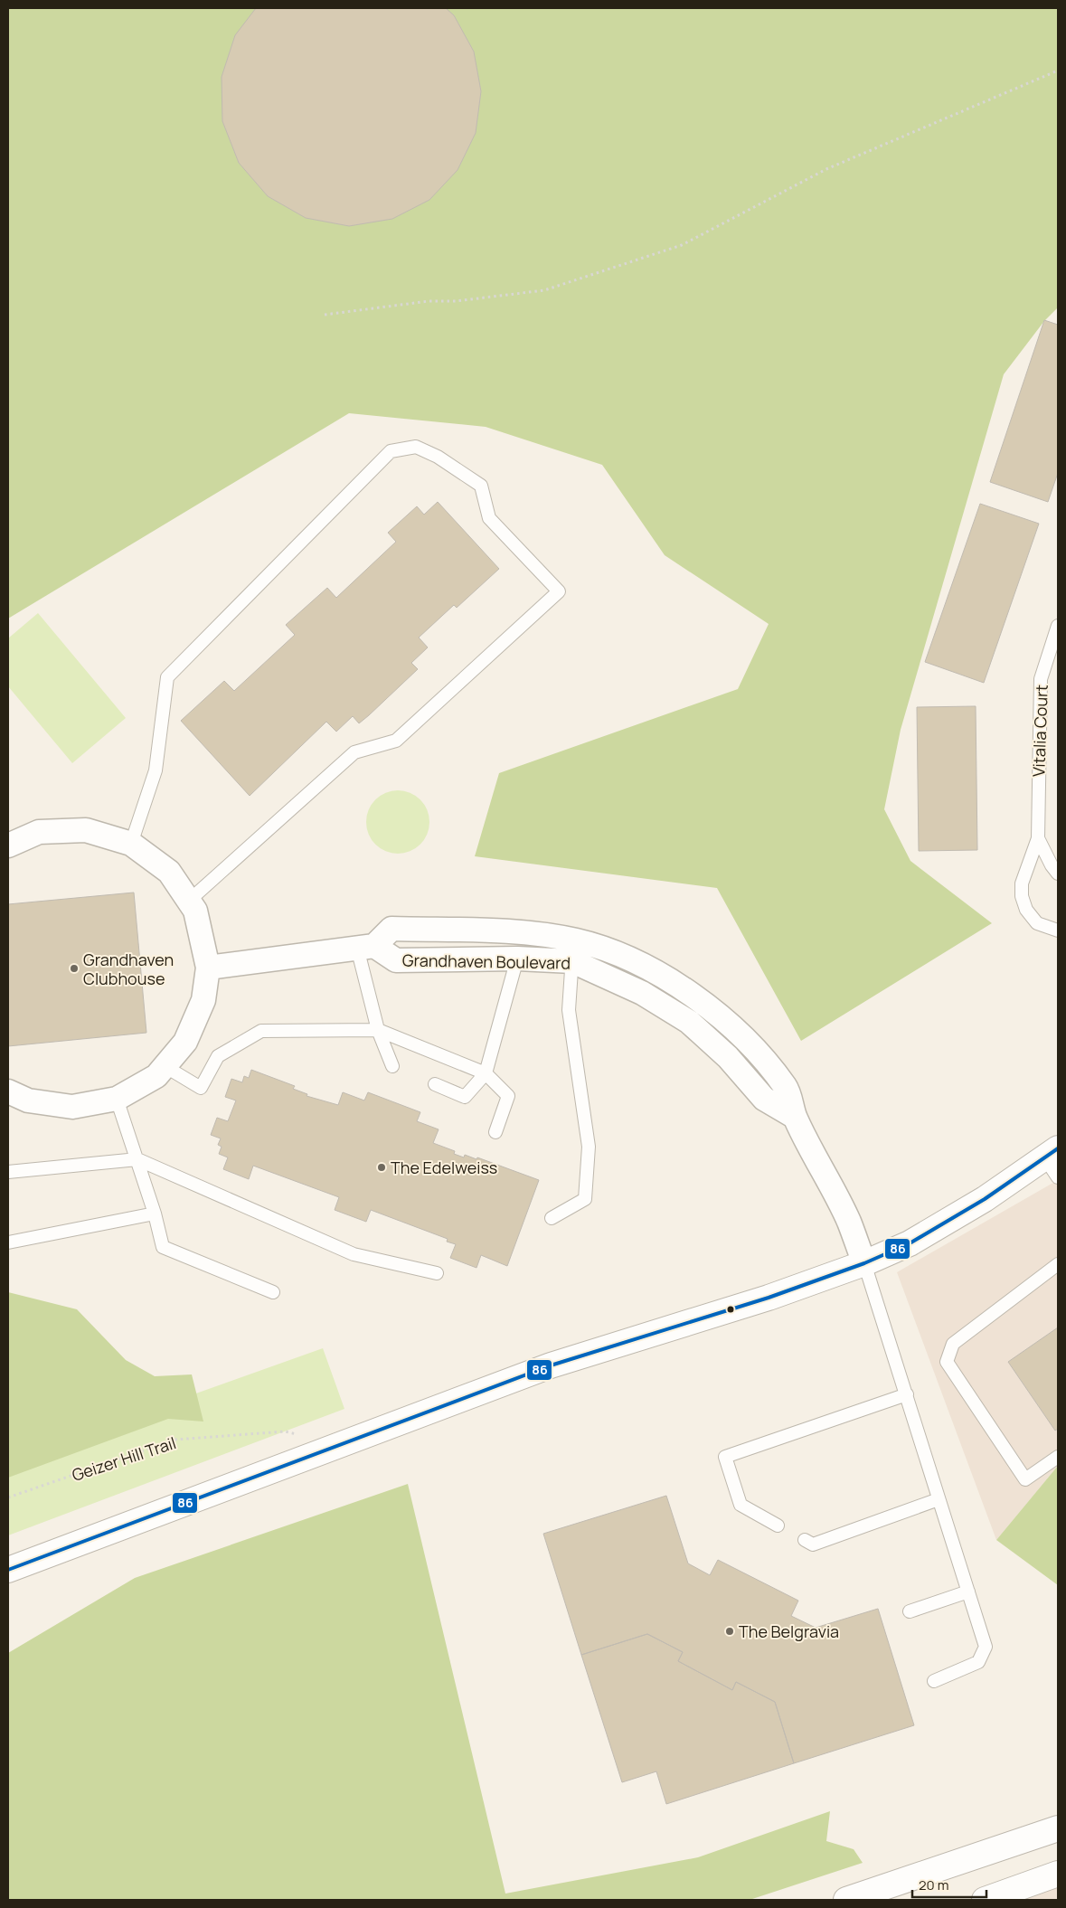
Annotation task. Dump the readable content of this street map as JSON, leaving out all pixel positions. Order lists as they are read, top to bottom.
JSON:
{
  "streets": {
    "street": ["Grandhaven Boulevard"],
    "lane": ["Vitalia Court"],
    "path": ["Geizer Hill Trail"]
  },
  "places": ["Grandhaven Clubhouse", "The Edelweiss", "The Belgravia"],
  "lines": ["transit line 86"],
  "scale_bar": "20 m"
}
